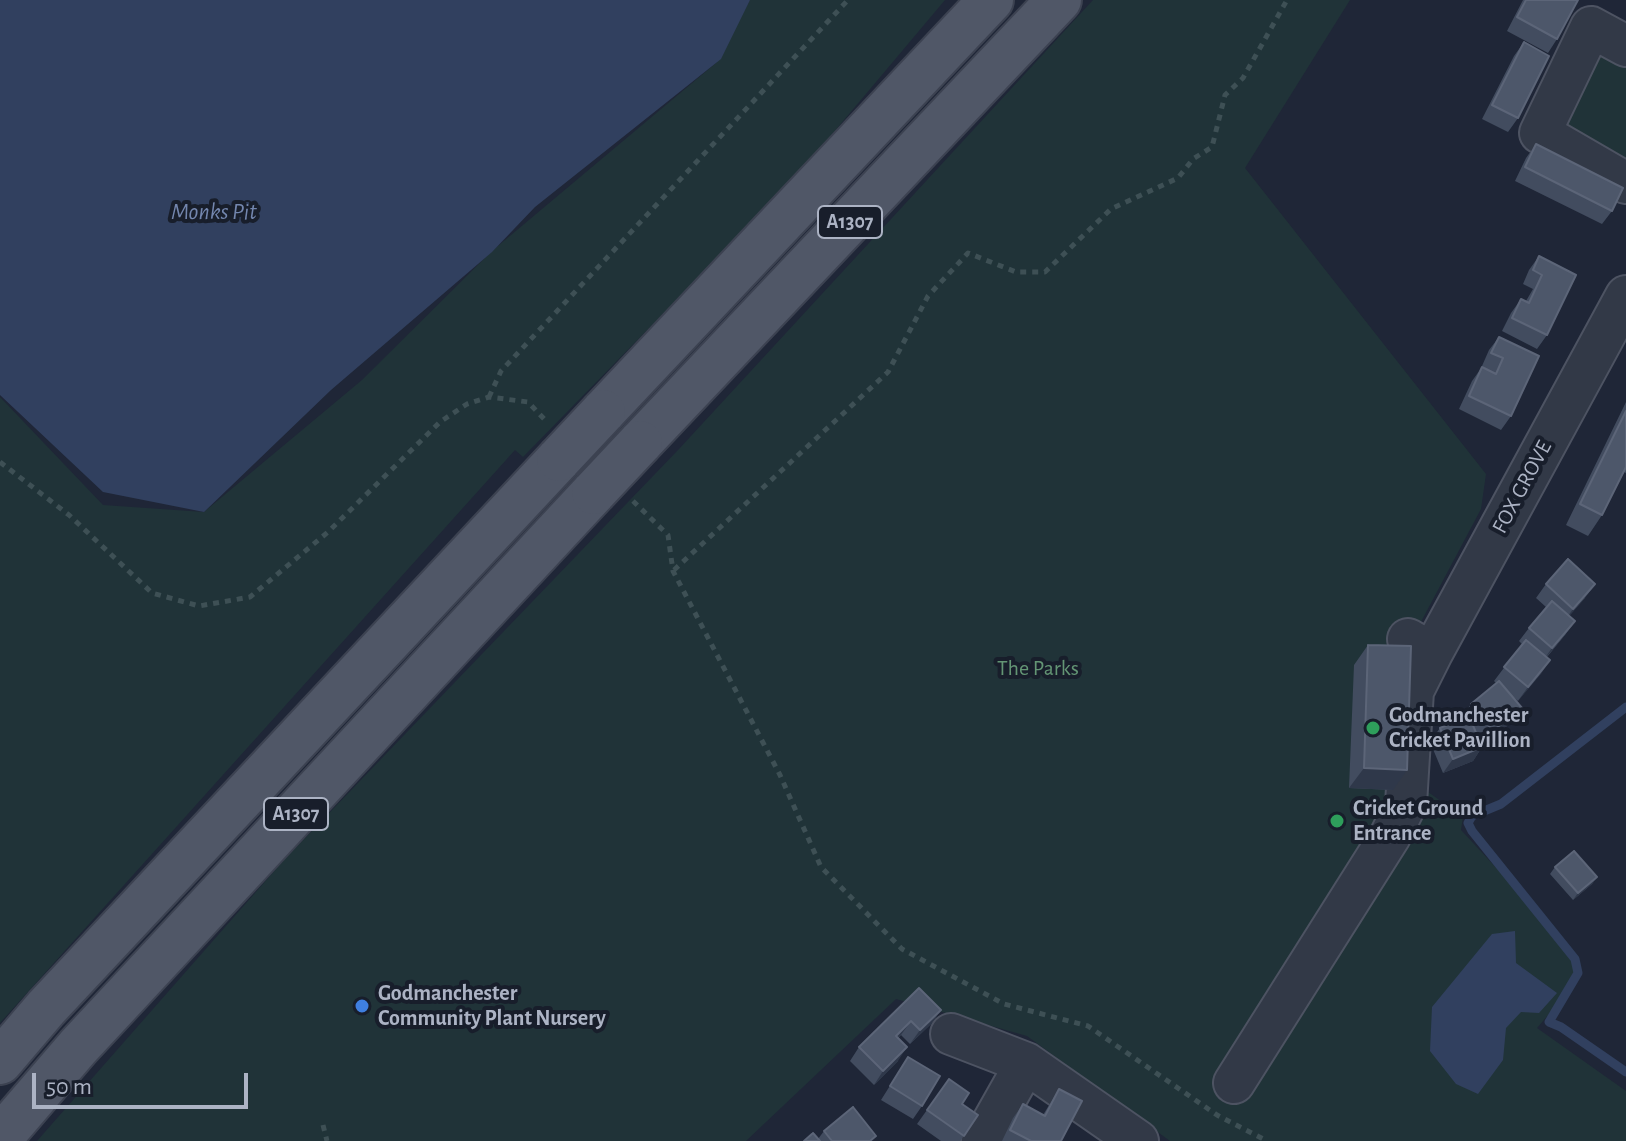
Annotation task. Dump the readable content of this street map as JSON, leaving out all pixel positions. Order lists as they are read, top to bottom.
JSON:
{
  "streets": {
    "main road": ["A1307"],
    "street": ["FOX GROVE"]
  },
  "water": ["Monks Pit"],
  "parks": ["The Parks"],
  "places": ["Godmanchester Cricket Pavillion", "Cricket Ground Entrance", "Godmanchester Community Plant Nursery"],
  "scale_bar": "50 m"
}
